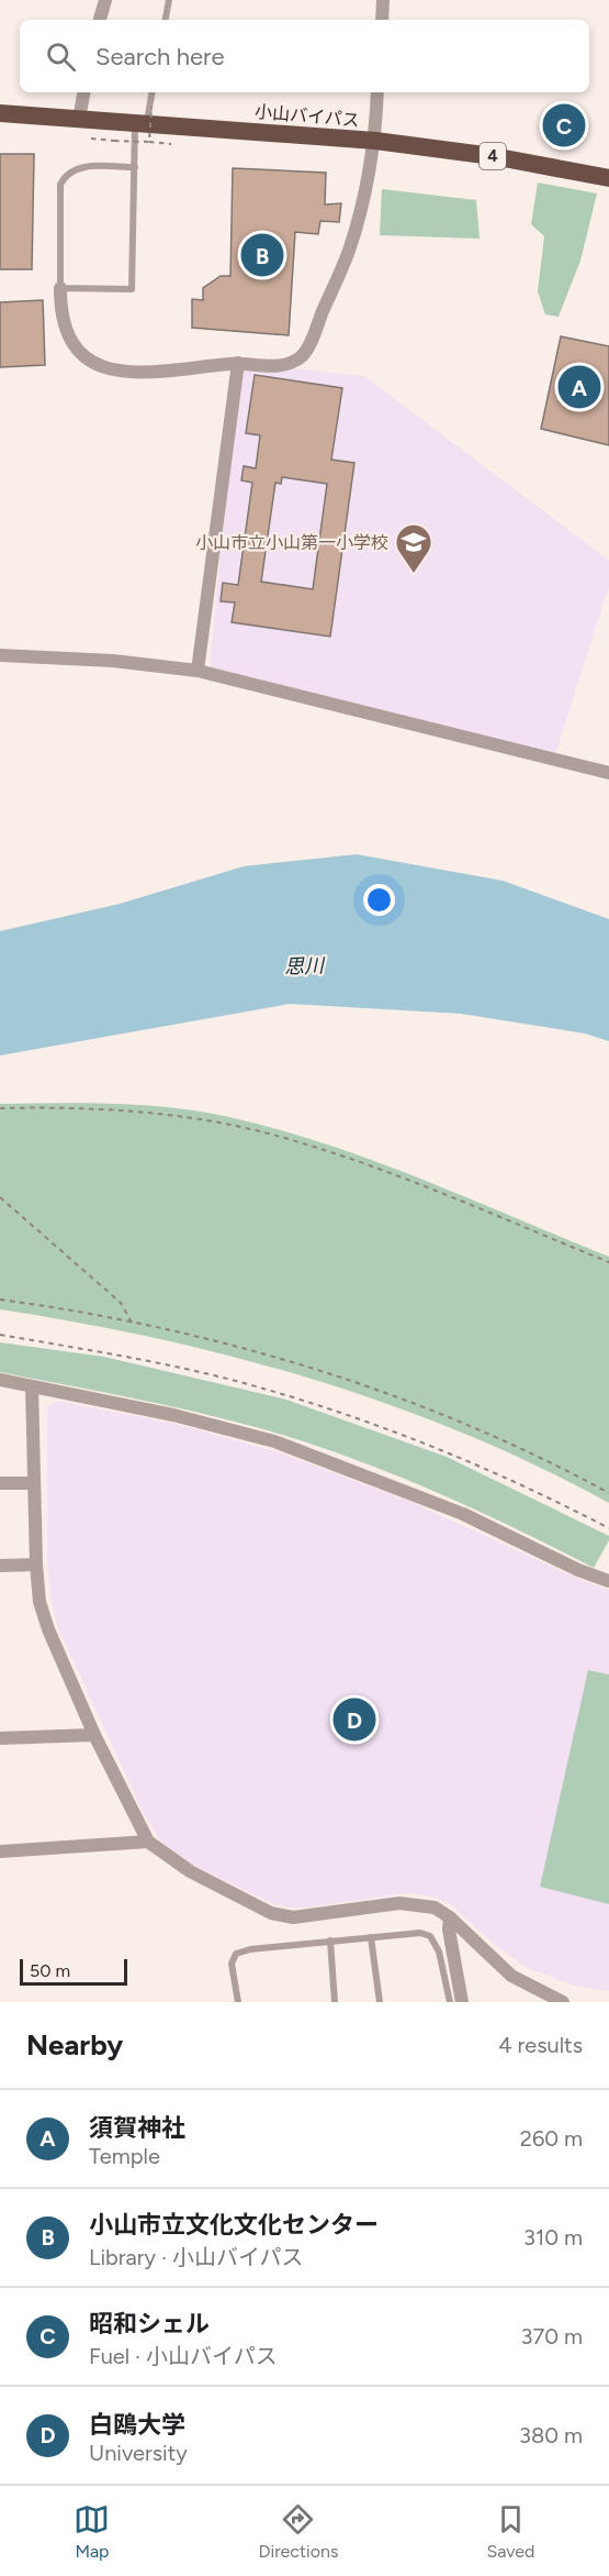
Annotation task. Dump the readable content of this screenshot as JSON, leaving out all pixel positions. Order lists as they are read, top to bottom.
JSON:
{
  "streets": {
    "highway": ["小山バイパス", "4"]
  },
  "water": ["思川"],
  "places": {
    "school or university": ["小山市立小山第一小学校"]
  },
  "scale_bar": "50 m",
  "page": {
    "search": "Search here",
    "pins": [
      "C",
      "B",
      "A",
      "D"
    ],
    "scale": "50 m",
    "heading": ["Nearby", "4 results"],
    "list": [
      {
        "mark": "A",
        "name": "須賀神社",
        "note": "Temple",
        "value": "260 m"
      },
      {
        "mark": "B",
        "name": "小山市立文化文化センター",
        "note": "Library · 小山バイパス",
        "value": "310 m"
      },
      {
        "mark": "C",
        "name": "昭和シェル",
        "note": "Fuel · 小山バイパス",
        "value": "370 m"
      },
      {
        "mark": "D",
        "name": "白鴎大学",
        "note": "University",
        "value": "380 m"
      }
    ],
    "nav": ["Map", "Directions", "Saved"]
  }
}
